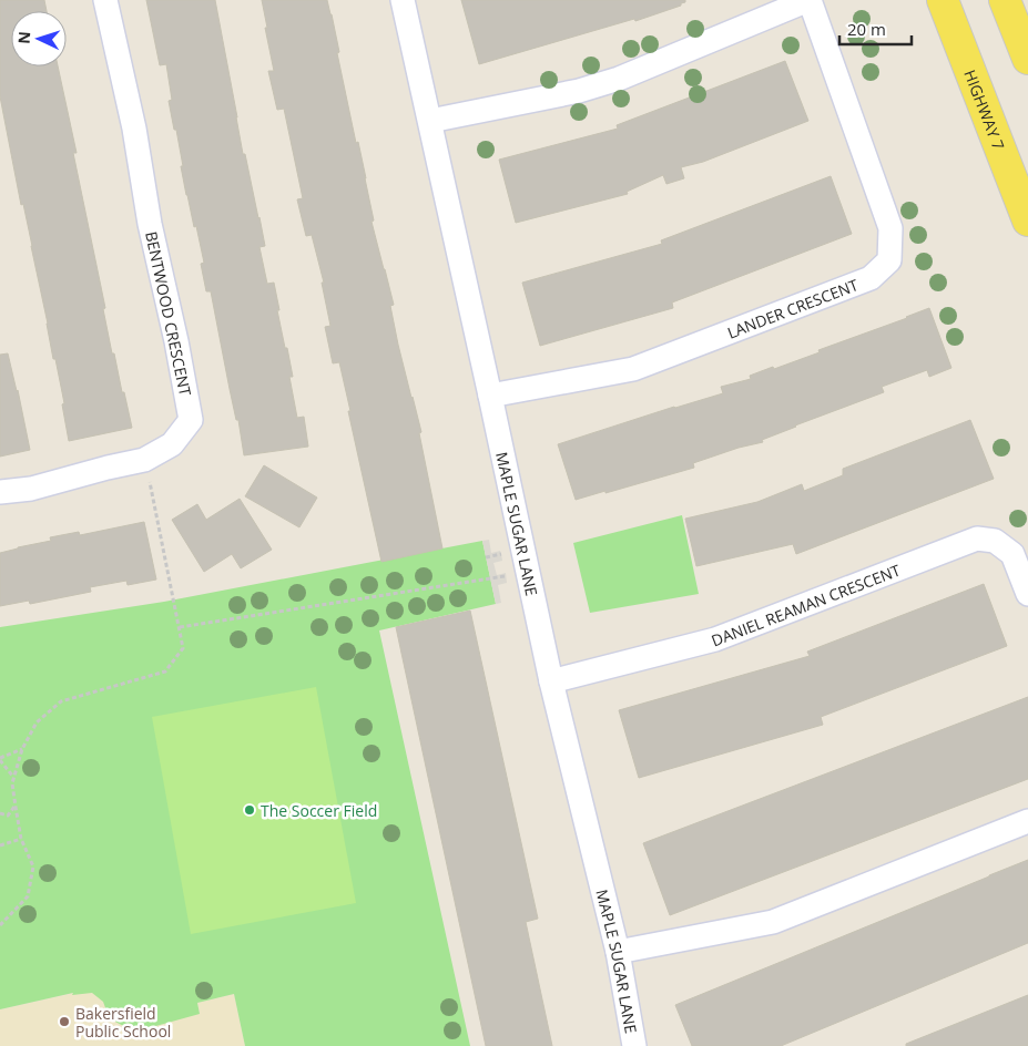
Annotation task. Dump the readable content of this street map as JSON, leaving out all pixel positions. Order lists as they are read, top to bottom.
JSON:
{
  "streets": {
    "main road": ["HIGHWAY 7"],
    "street": [
      "LANDER CRESCENT",
      "BENTWOOD CRESCENT",
      "MAPLE SUGAR LANE",
      "DANIEL REAMAN CRESCENT"
    ]
  },
  "crossings": [
    ["LANDER CRESCENT", "MAPLE SUGAR LANE"],
    ["MAPLE SUGAR LANE", "DANIEL REAMAN CRESCENT"]
  ],
  "places": ["The Soccer Field", "Bakersfield Public School"],
  "scale_bar": "20 m",
  "north": "left"
}
